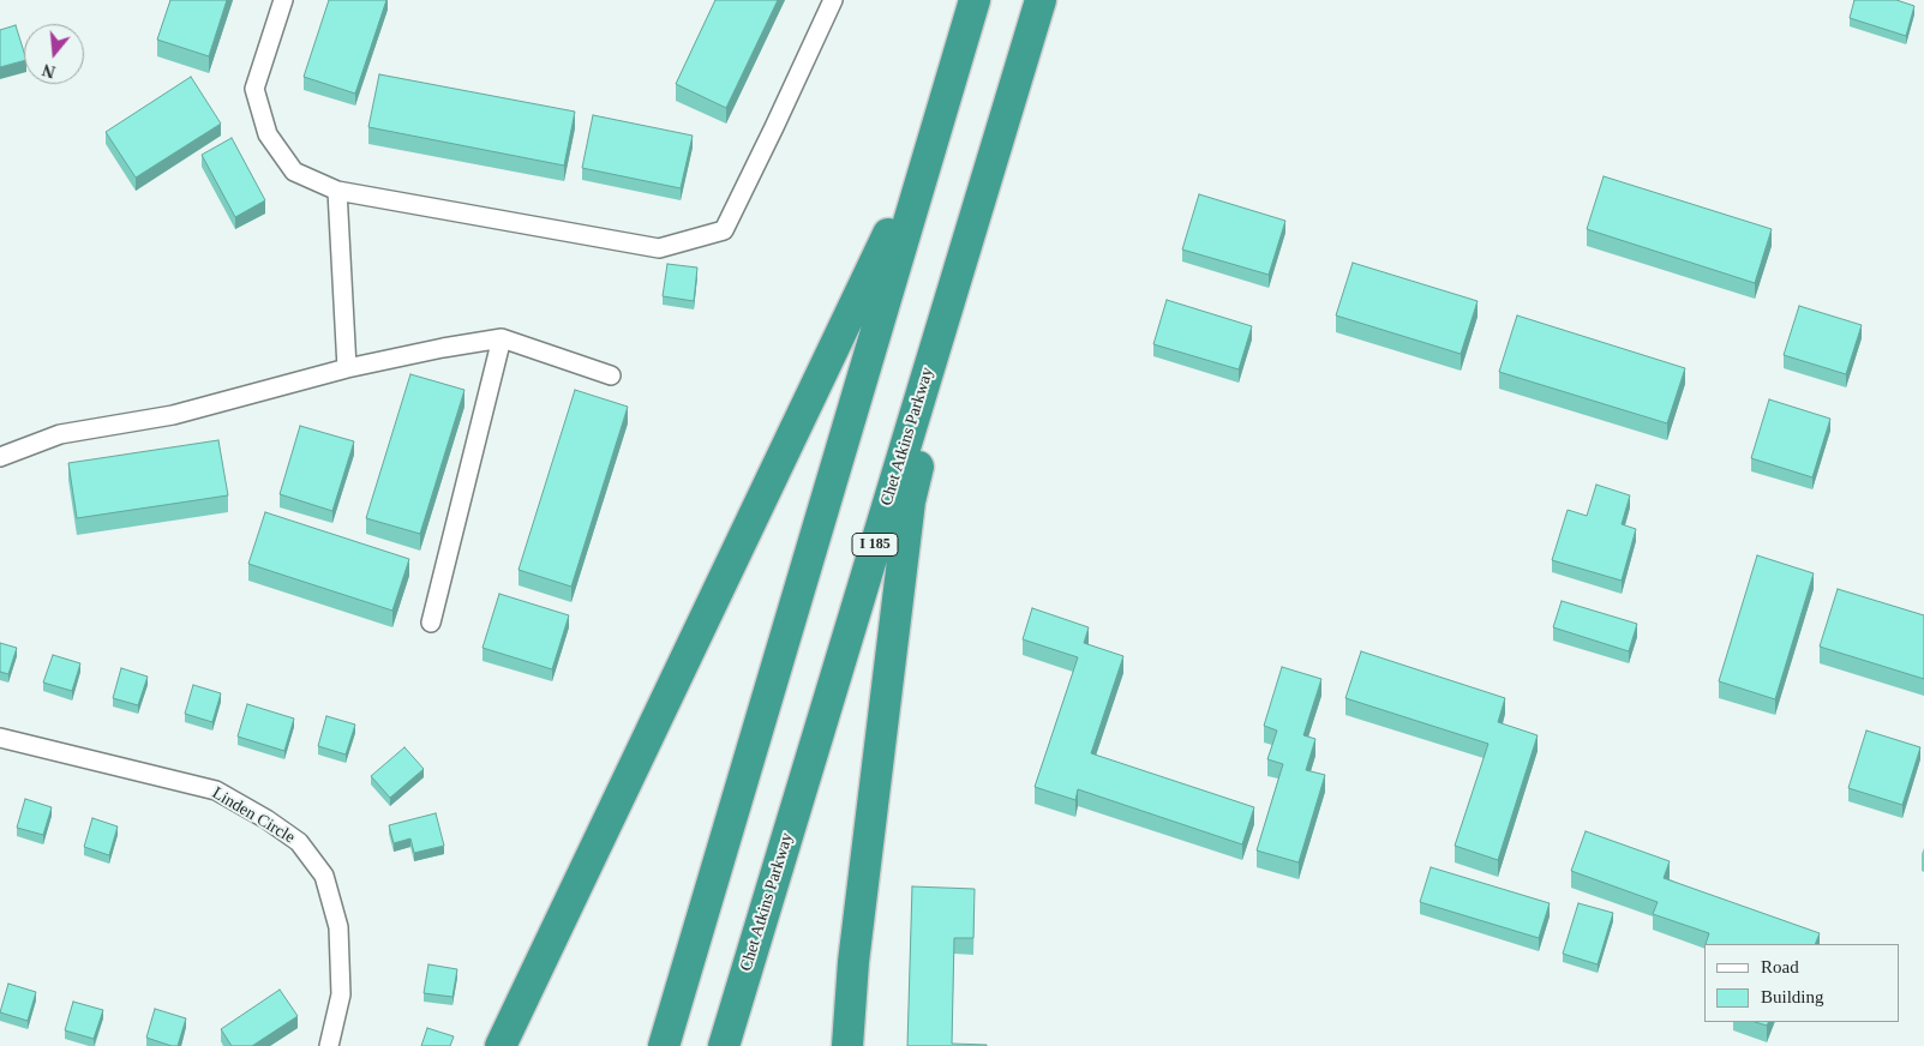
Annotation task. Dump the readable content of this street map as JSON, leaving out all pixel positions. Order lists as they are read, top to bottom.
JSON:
{
  "streets": {
    "highway": ["Chet Atkins Parkway", "I 185"],
    "street": ["Linden Circle"]
  },
  "legend": ["Road", "Building"],
  "north": "bottom"
}
